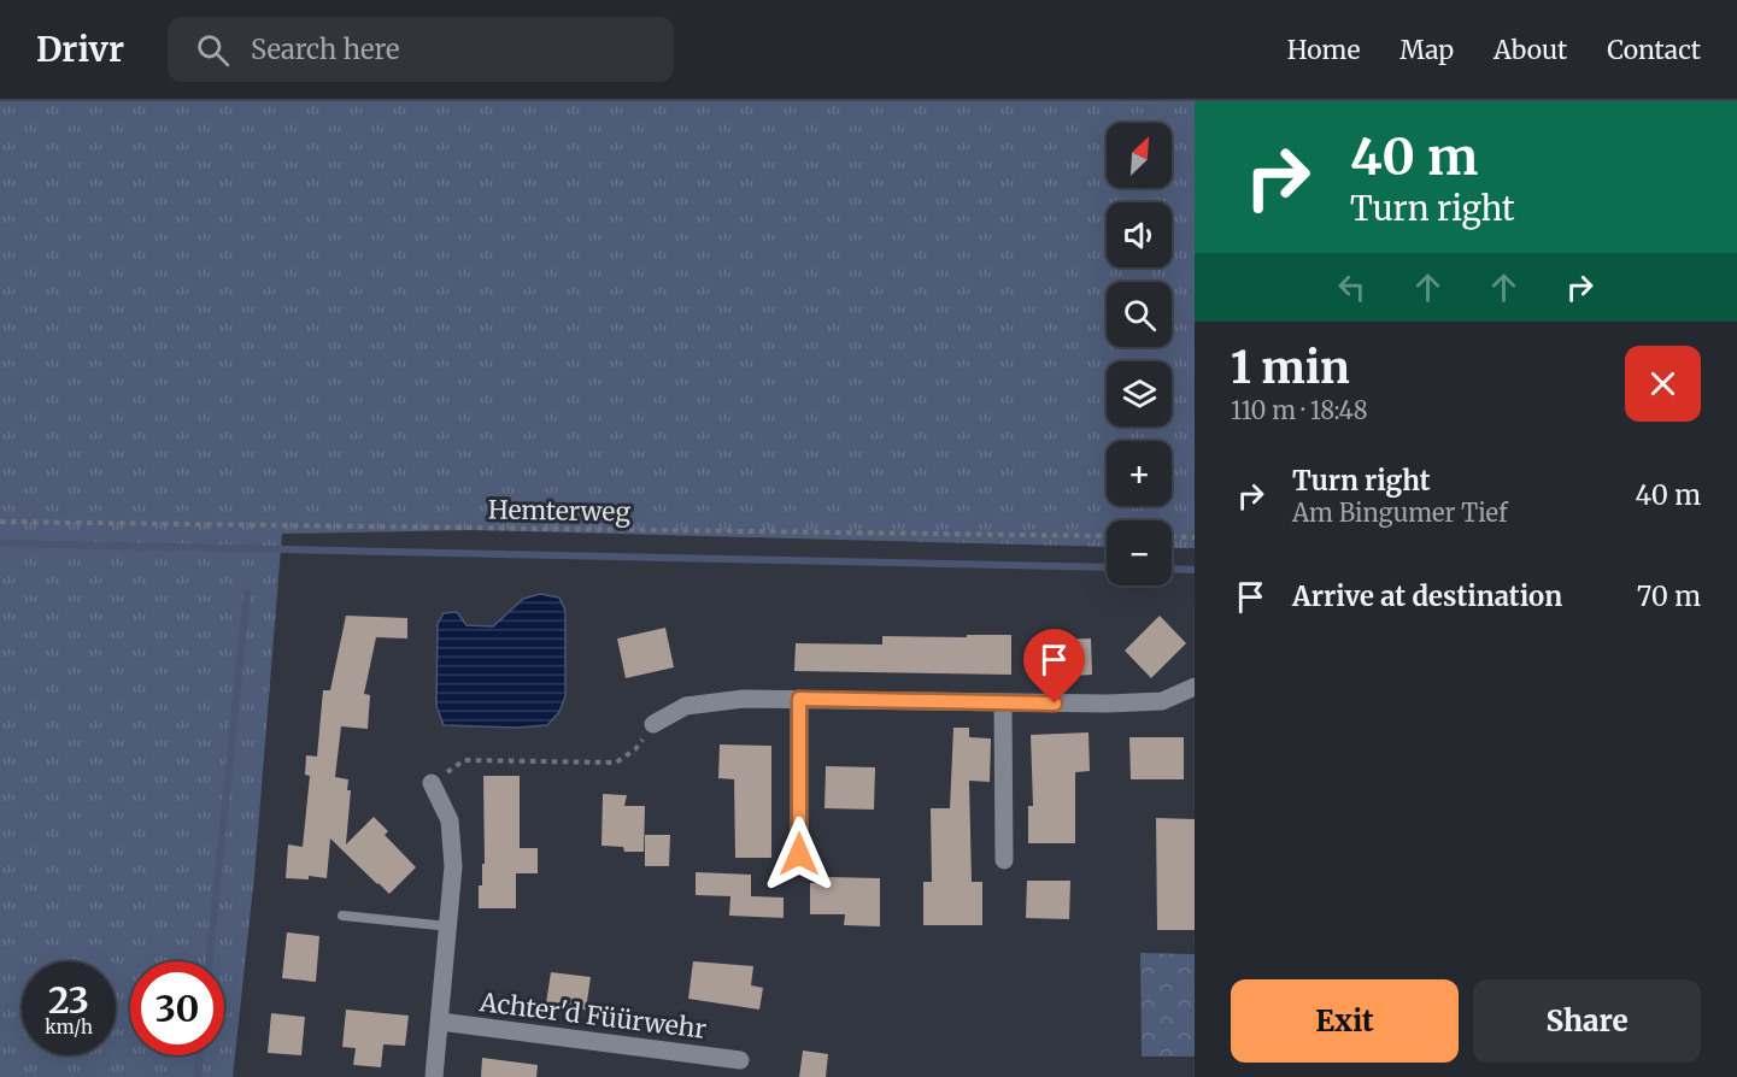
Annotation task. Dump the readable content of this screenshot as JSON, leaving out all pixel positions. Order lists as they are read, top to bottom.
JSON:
{
  "streets": {
    "street": ["Achter'd Füürwehr"],
    "path": ["Hemterweg"]
  },
  "north": "top right",
  "page": {
    "header": "Drivr",
    "search": "Search here",
    "nav": [
      "Home",
      "Map",
      "About",
      "Contact"
    ],
    "turn": ["40 m", "Turn right"],
    "map_buttons": ["+", "−"],
    "heading": ["1 min", "110 m · 18:48"],
    "list": [
      {
        "name": "Turn right",
        "note": "Am Bingumer Tief",
        "value": "40 m"
      },
      {
        "name": "Arrive at destination",
        "value": "70 m"
      }
    ],
    "speed": "23 km/h",
    "limit": "30",
    "buttons": ["Exit", "Share"]
  }
}
